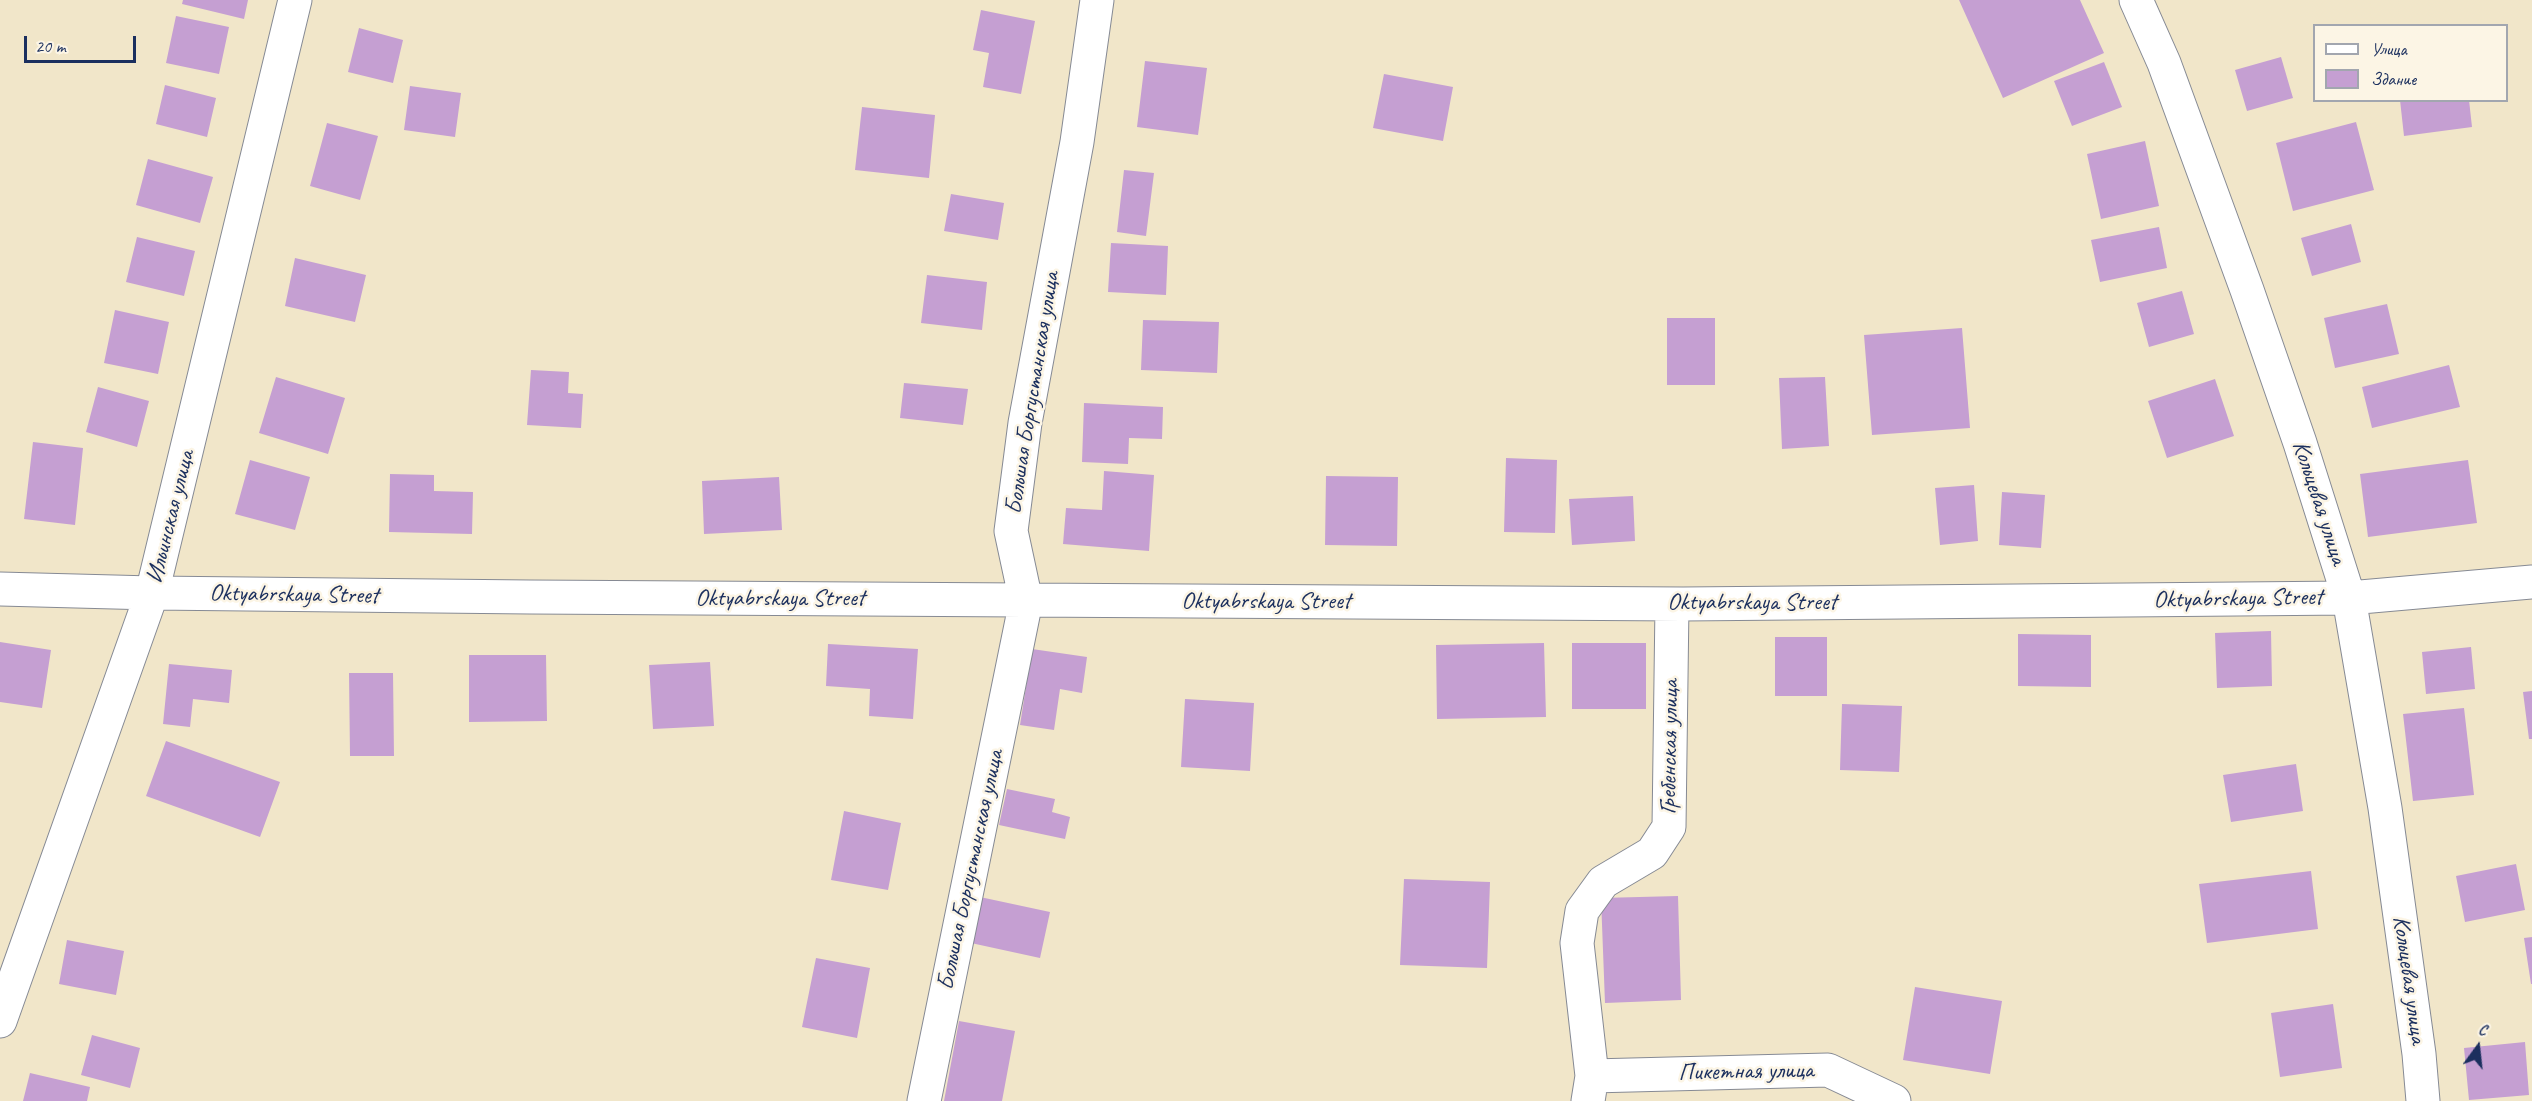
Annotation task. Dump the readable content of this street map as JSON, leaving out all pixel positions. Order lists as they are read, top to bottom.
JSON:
{
  "streets": {
    "street": [
      "Большая Боргустанская улица",
      "Кольцевая улица",
      "Ильинская улица",
      "Oktyabrskaya Street",
      "Гребенская улица",
      "Пикетная улица"
    ]
  },
  "crossings": [
    ["Большая Боргустанская улица", "Oktyabrskaya Street"],
    ["Кольцевая улица", "Oktyabrskaya Street"],
    ["Ильинская улица", "Oktyabrskaya Street"],
    ["Oktyabrskaya Street", "Гребенская улица"],
    ["Гребенская улица", "Пикетная улица"]
  ],
  "legend": ["Улица", "Здание"],
  "scale_bar": "20 m",
  "north": "top"
}
